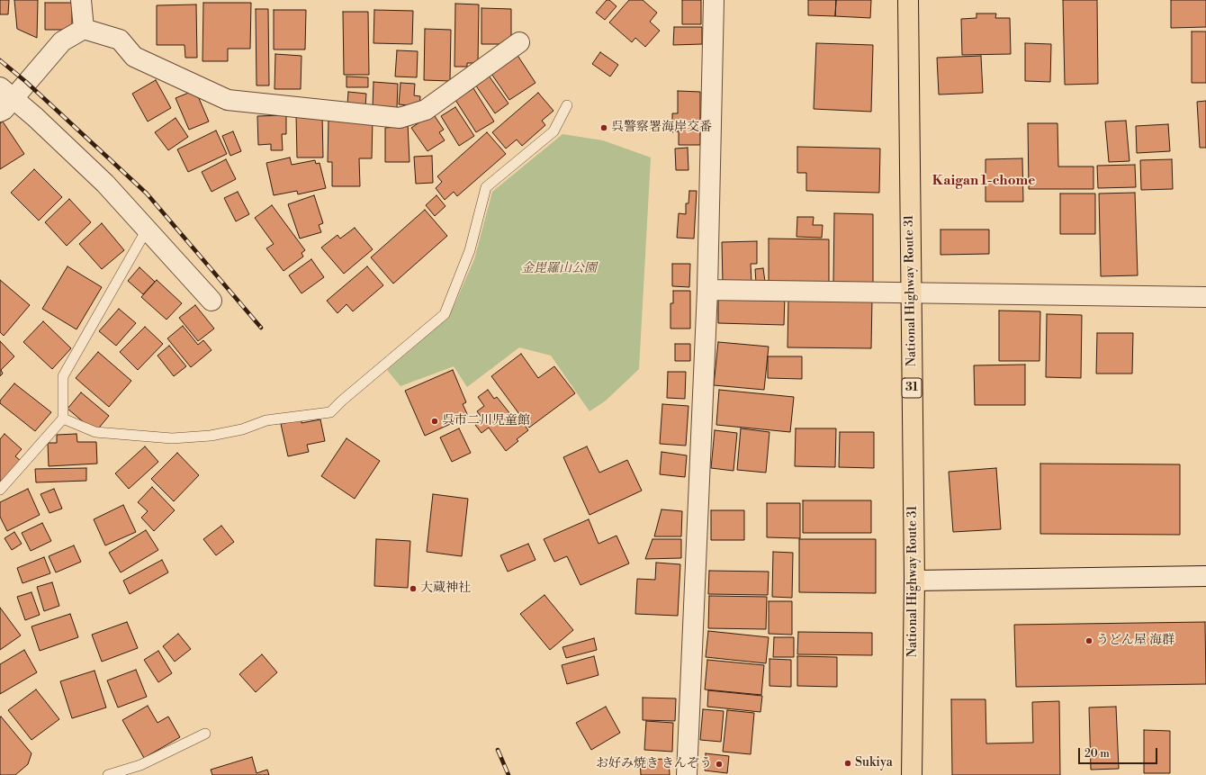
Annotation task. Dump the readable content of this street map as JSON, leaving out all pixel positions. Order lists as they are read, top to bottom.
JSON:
{
  "streets": {
    "highway": ["National Highway Route 31", "31"]
  },
  "districts": ["Kaigan 1-chome"],
  "parks": ["金毘羅山公園"],
  "places": [
    "呉警察署海岸交番",
    "呉市二川児童館",
    "大蔵神社",
    "うどん屋 海群",
    "Sukiya",
    "お好み焼き きんぞう"
  ],
  "scale_bar": "20 m"
}
